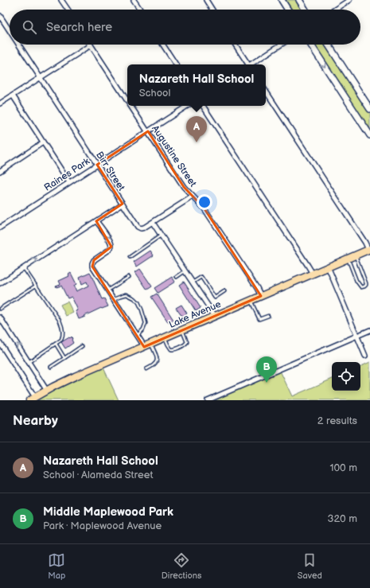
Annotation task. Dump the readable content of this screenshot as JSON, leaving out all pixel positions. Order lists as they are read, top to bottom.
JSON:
{
  "streets": {
    "main road": ["Lake Avenue"],
    "street": ["Augustine Street", "Birr Street", "Raines Park"]
  },
  "crossings": [
    ["Augustine Street", "Raines Park"],
    ["Augustine Street", "Lake Avenue"],
    ["Birr Street", "Raines Park"]
  ],
  "page": {
    "search": "Search here",
    "popup": ["Nazareth Hall School", "School"],
    "pins": ["A", "B"],
    "heading": ["Nearby", "2 results"],
    "list": [
      {
        "mark": "A",
        "name": "Nazareth Hall School",
        "note": "School · Alameda Street",
        "value": "100 m"
      },
      {
        "mark": "B",
        "name": "Middle Maplewood Park",
        "note": "Park · Maplewood Avenue",
        "value": "320 m"
      }
    ],
    "nav": ["Map", "Directions", "Saved"]
  }
}
